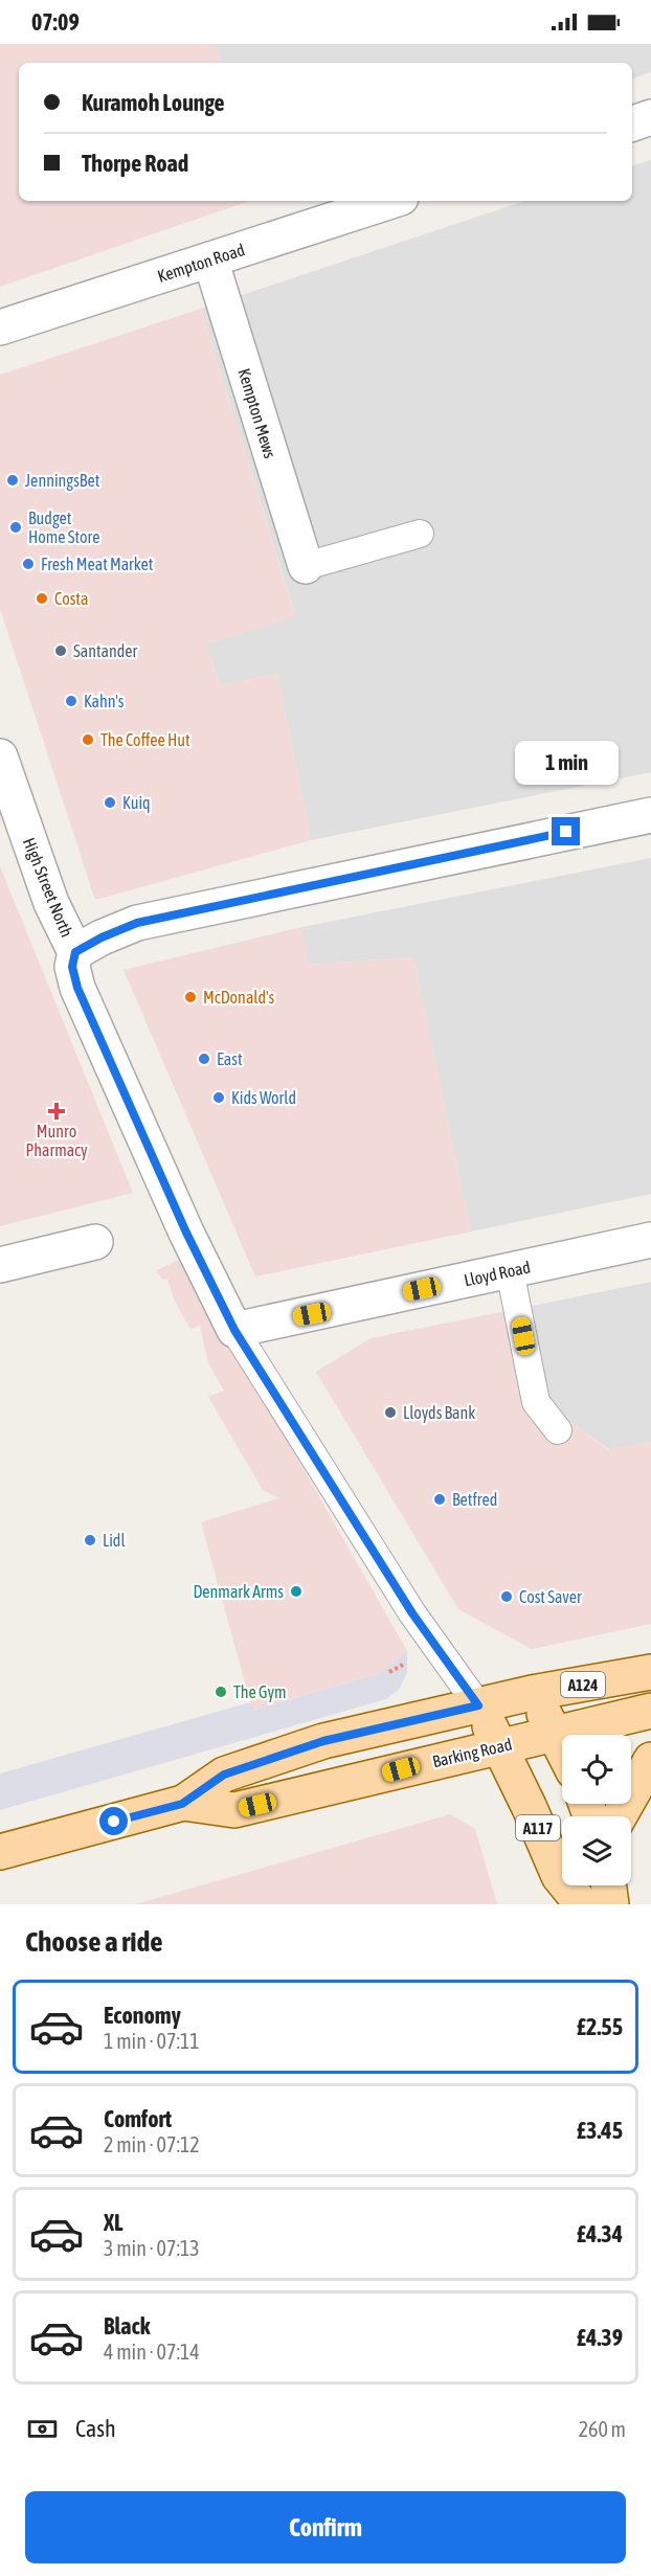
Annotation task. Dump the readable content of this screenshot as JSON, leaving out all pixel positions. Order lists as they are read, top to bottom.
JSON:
{
  "streets": {
    "main road": ["A124", "Barking Road", "A117"],
    "street": [
      "Kempton Road",
      "Kempton Mews",
      "High Street North",
      "Lloyd Road"
    ]
  },
  "crossings": [
    ["Kempton Road", "Kempton Mews"],
    ["High Street North", "Lloyd Road"],
    ["High Street North", "Barking Road"],
    ["Barking Road", "A117"]
  ],
  "places": {
    "other": [
      "JenningsBet",
      "Budget Home Store",
      "Fresh Meat Market",
      "Costa",
      "Santander",
      "Kahn's",
      "The Coffee Hut",
      "Kuiq",
      "McDonald's",
      "East",
      "Kids World",
      "Lloyds Bank",
      "Betfred",
      "Lidl",
      "Denmark Arms",
      "Cost Saver",
      "The Gym"
    ],
    "health": ["Munro Pharmacy"]
  },
  "page": {
    "status": "07:09",
    "banner": ["Kuramoh Lounge", "Thorpe Road"],
    "bubble": "1 min",
    "heading": "Choose a ride",
    "list": [
      {
        "name": "Economy",
        "note": "1 min · 07:11",
        "value": "£2.55"
      },
      {
        "name": "Comfort",
        "note": "2 min · 07:12",
        "value": "£3.45"
      },
      {
        "name": "XL",
        "note": "3 min · 07:13",
        "value": "£4.34"
      },
      {
        "name": "Black",
        "note": "4 min · 07:14",
        "value": "£4.39"
      }
    ],
    "pay": ["Cash", "260 m"],
    "buttons": "Confirm"
  }
}
